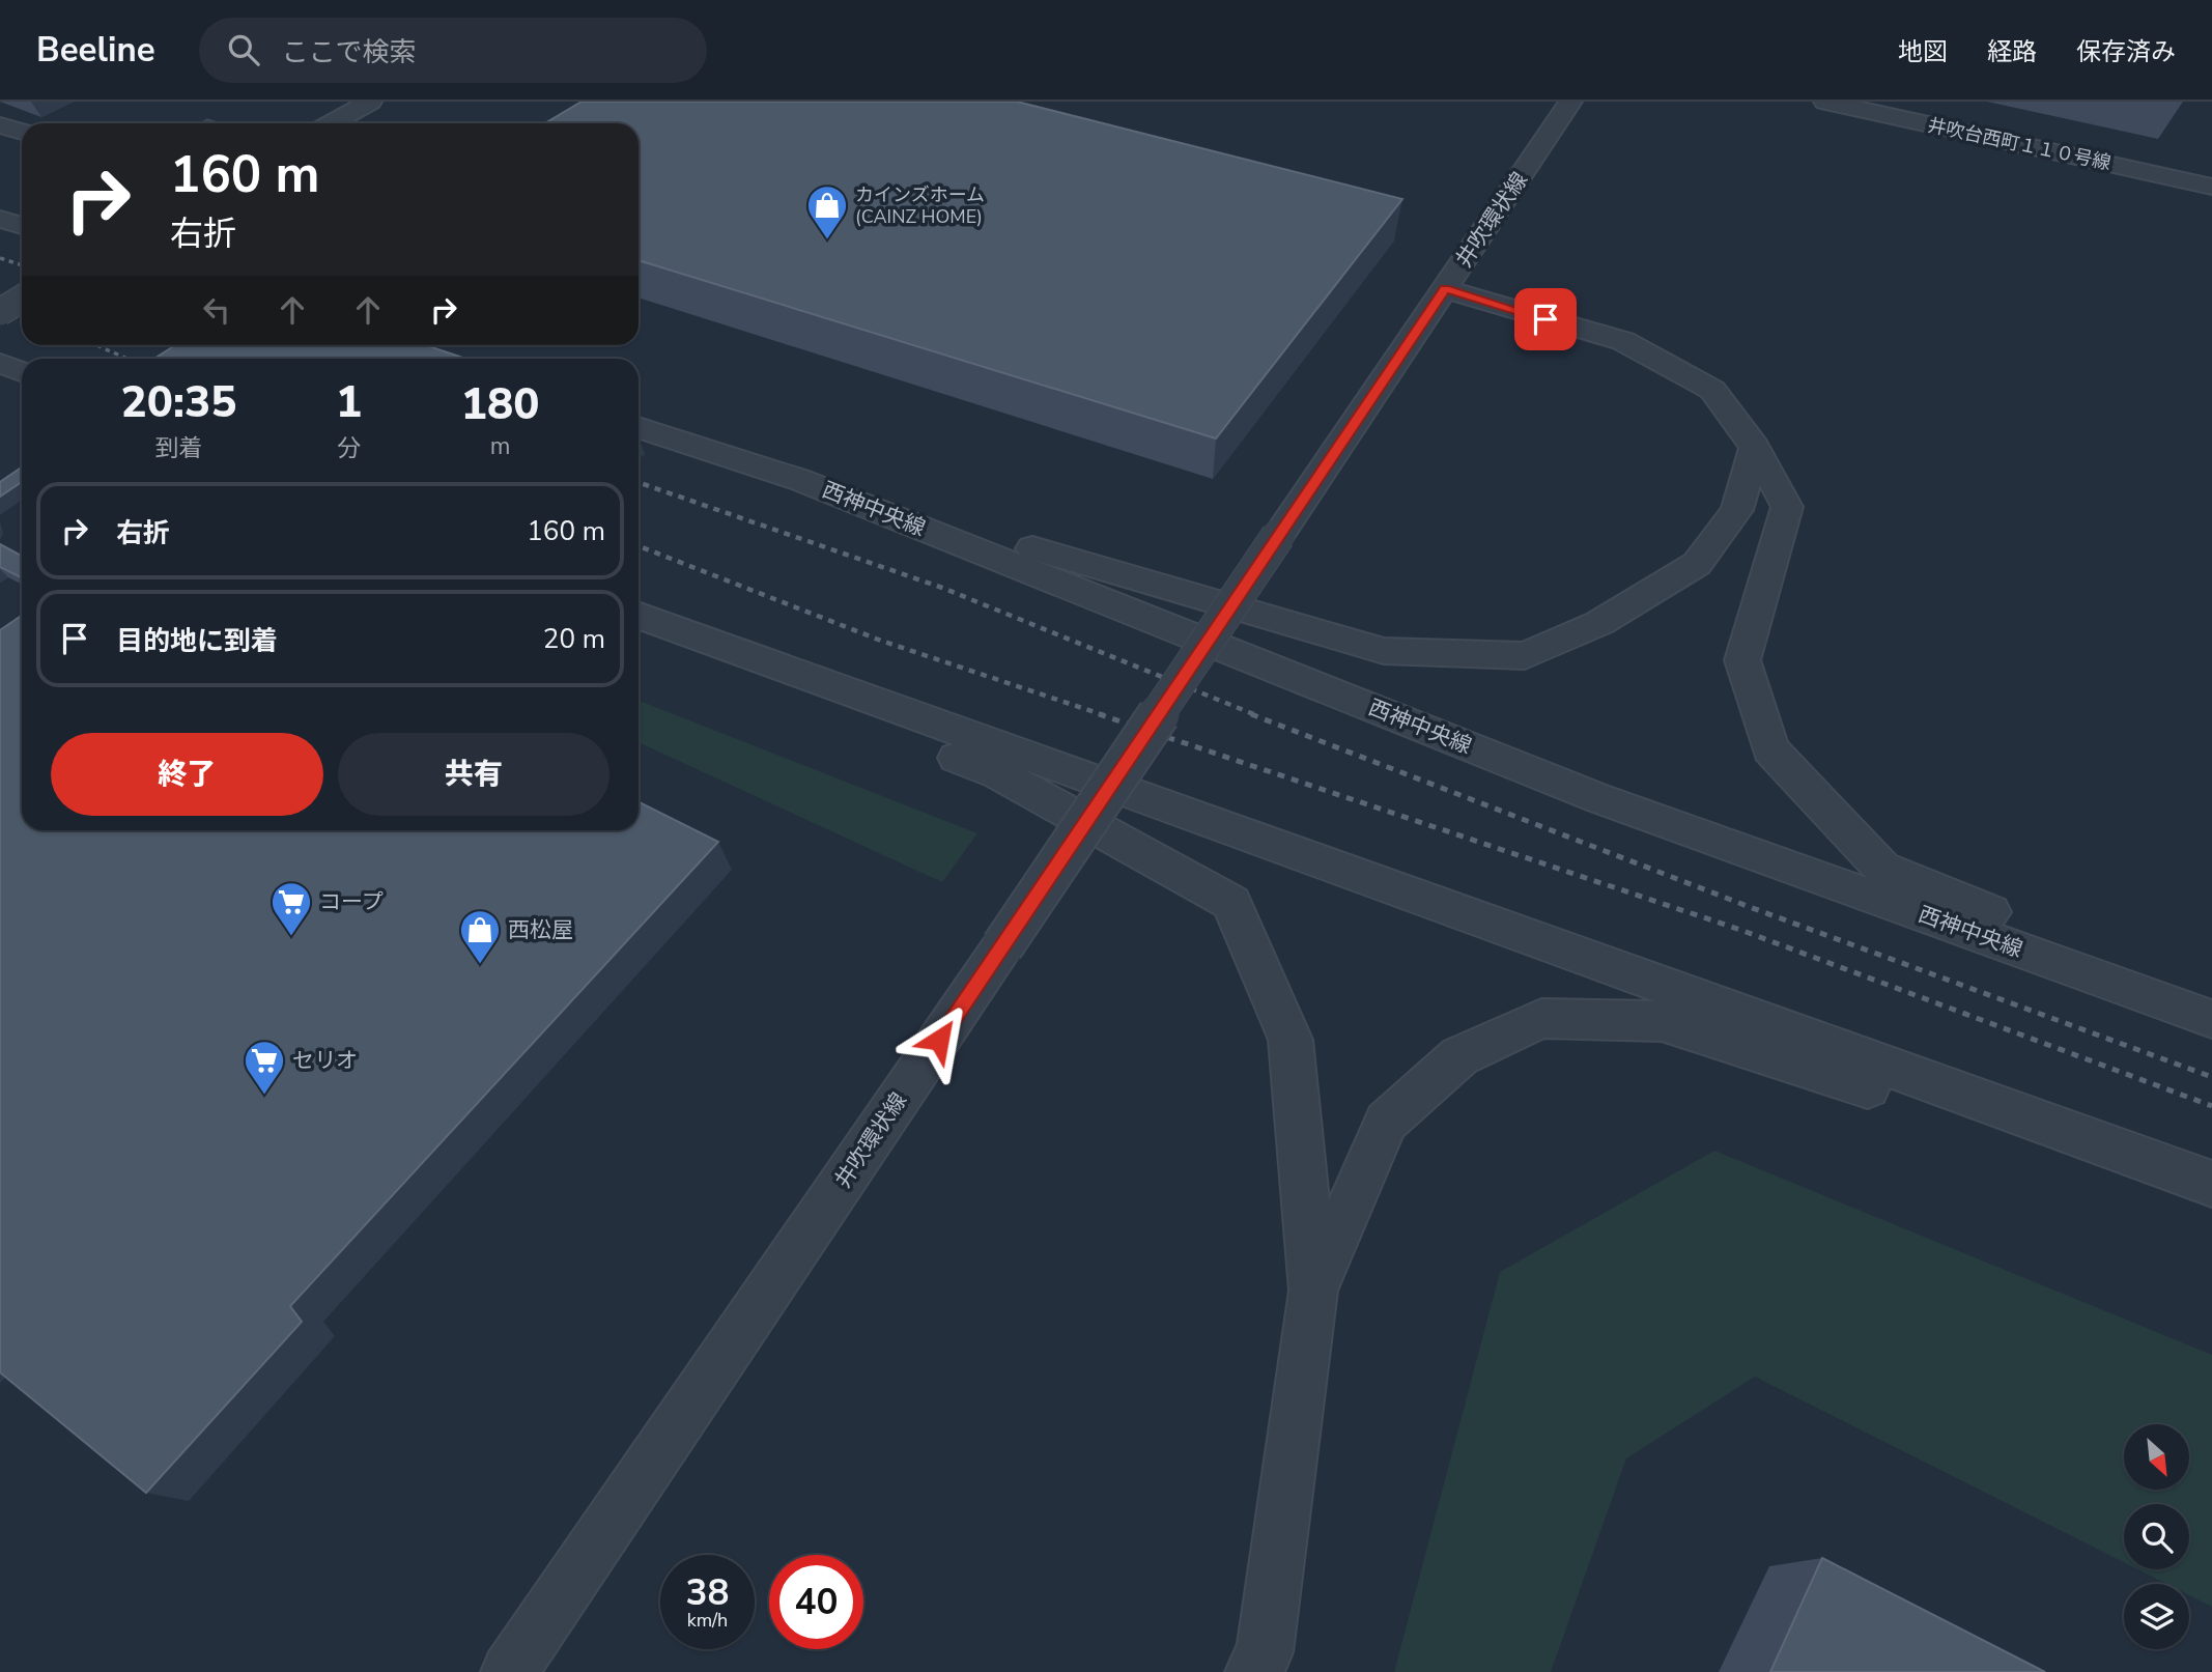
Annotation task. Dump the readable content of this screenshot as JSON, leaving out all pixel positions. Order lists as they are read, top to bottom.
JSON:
{
  "streets": {
    "street": ["井吹台西町１１０号線", "井吹環状線", "西神中央線"]
  },
  "places": {
    "shop": ["カインズホーム (CAINZ HOME)", "西松屋"],
    "supermarket": ["コープ", "セリオ"]
  },
  "north": "bottom right",
  "page": {
    "header": "Beeline",
    "search": "ここで検索",
    "nav": ["地図", "経路", "保存済み"],
    "turn": ["160 m", "右折"],
    "eta": [
      "20:35",
      "到着",
      "1",
      "分",
      "180",
      "m"
    ],
    "list": [
      {
        "name": "右折",
        "value": "160 m"
      },
      {
        "name": "目的地に到着",
        "value": "20 m"
      }
    ],
    "buttons": ["終了", "共有"],
    "speed": "38 km/h",
    "limit": "40"
  }
}
